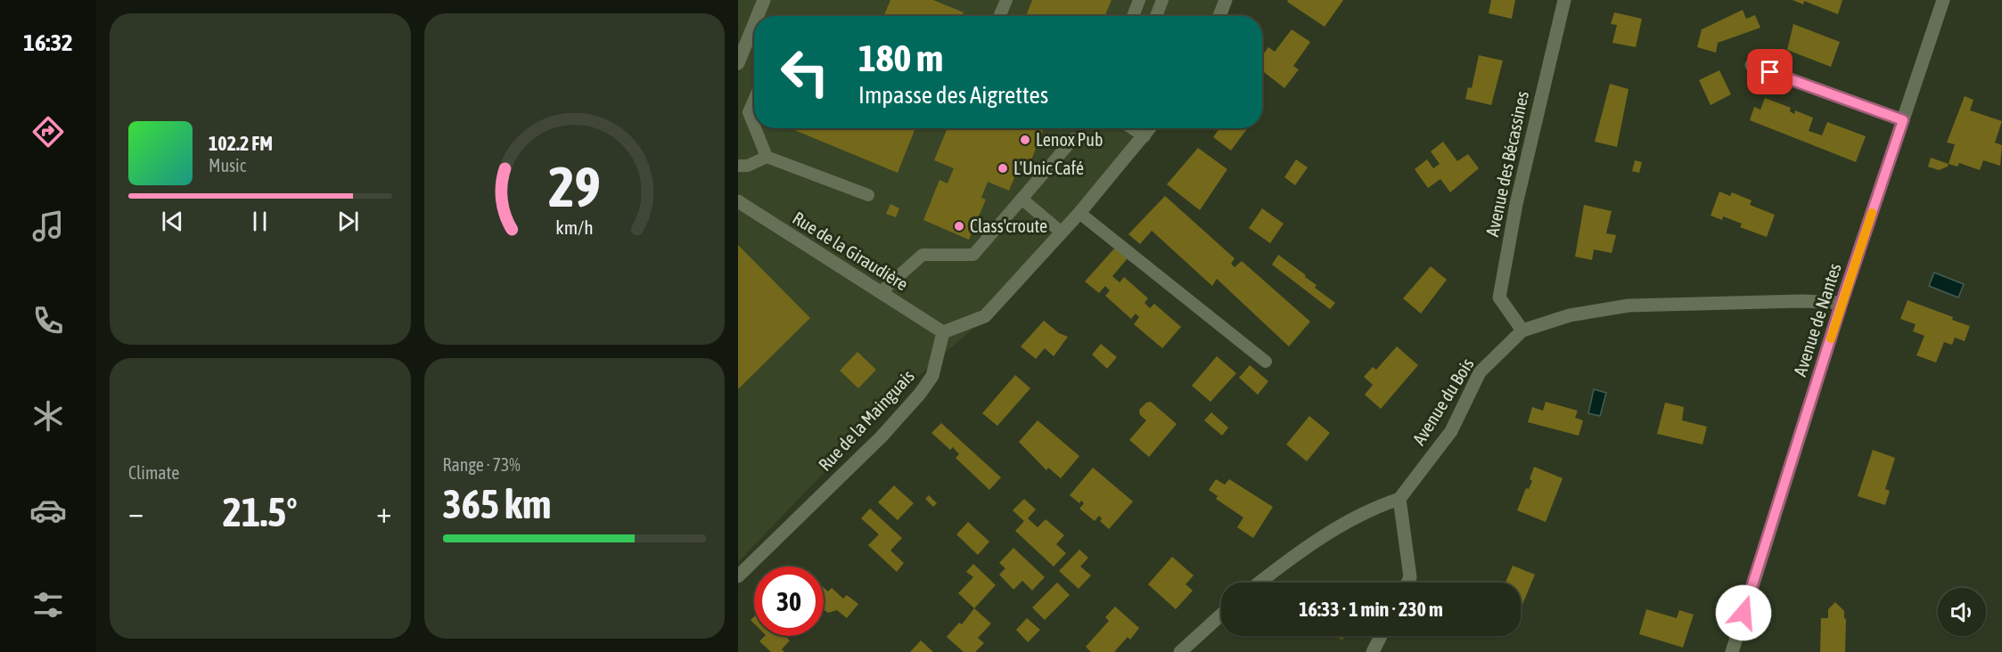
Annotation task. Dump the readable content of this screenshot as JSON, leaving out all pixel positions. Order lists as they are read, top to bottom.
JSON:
{
  "streets": {
    "street": [
      "Avenue des Bécassines",
      "Rue de la Giraudière",
      "Avenue de Nantes",
      "Avenue du Bois",
      "Rue de la Mainguais"
    ]
  },
  "crossings": [
    ["Avenue des Bécassines", "Avenue du Bois"],
    ["Rue de la Giraudière", "Rue de la Mainguais"],
    ["Avenue de Nantes", "Avenue du Bois"]
  ],
  "places": ["Lenox Pub", "L'Unic Café", "Class'croute"],
  "page": {
    "tabs": "16:32",
    "turn": ["180 m", "Impasse des Aigrettes"],
    "song": ["102.2 FM", "Music"],
    "tile": [
      "Climate",
      ["Range · 73%", "365 km"]
    ],
    "heat": ["−", "21.5°", "+"],
    "limit": "30",
    "trip": "16:33 · 1 min · 230 m",
    "gauge": ["29", "km/h"]
  }
}
